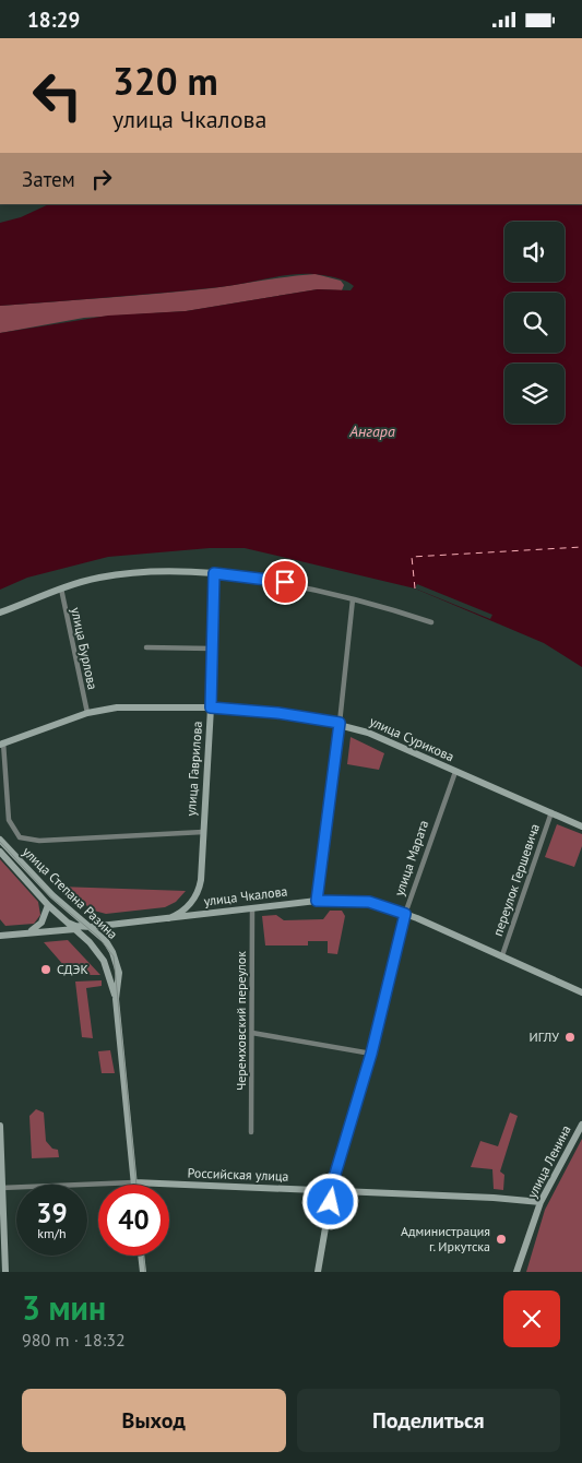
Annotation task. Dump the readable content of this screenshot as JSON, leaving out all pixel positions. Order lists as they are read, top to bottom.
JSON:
{
  "streets": {
    "main road": [
      "улица Сурикова",
      "улица Гаврилова",
      "улица Марата",
      "улица Степана Разина",
      "улица Чкалова",
      "улица Ленина",
      "Российская улица"
    ],
    "street": ["улица Бурлова", "переулок Гершевича", "Черемховский переулок"]
  },
  "crossings": [
    ["улица Бурлова", "улица Сурикова"],
    ["улица Сурикова", "улица Гаврилова"],
    ["улица Сурикова", "улица Марата"],
    ["улица Сурикова", "переулок Гершевича"],
    ["улица Гаврилова", "улица Чкалова"],
    ["улица Марата", "улица Чкалова"],
    ["улица Марата", "Российская улица"],
    ["переулок Гершевича", "улица Чкалова"],
    ["улица Степана Разина", "улица Чкалова"],
    ["улица Степана Разина", "Российская улица"],
    ["улица Чкалова", "Черемховский переулок"],
    ["улица Ленина", "Российская улица"]
  ],
  "water": ["Ангара"],
  "places": ["СДЭК", "ИГЛУ", "Администрация г. Иркутска"],
  "page": {
    "status": "18:29",
    "turn": ["320 m", "улица Чкалова"],
    "then": "Затем",
    "speed": "39 km/h",
    "limit": "40",
    "heading": ["3 мин", "980 m · 18:32"],
    "buttons": ["Выход", "Поделиться"]
  }
}
